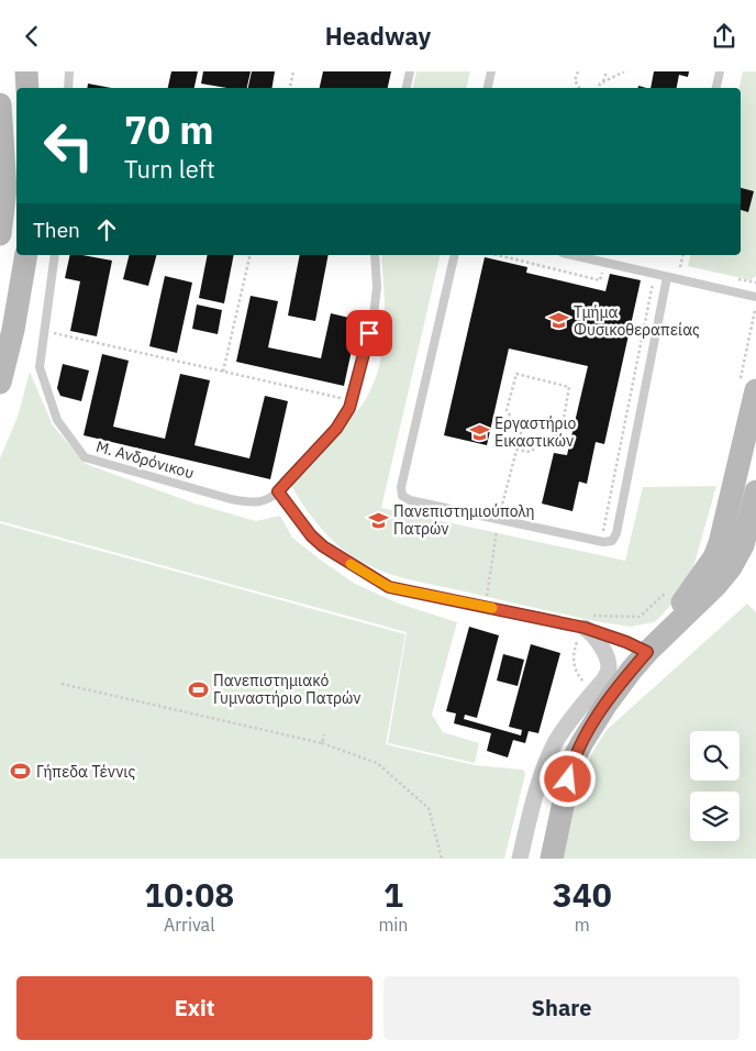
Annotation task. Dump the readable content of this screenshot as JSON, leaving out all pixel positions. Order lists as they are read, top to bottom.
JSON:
{
  "streets": {
    "lane": ["Μ. Ανδρόνικου"]
  },
  "places": {
    "school or university": ["Τμήμα Φυσικοθεραπείας", "Εργαστήριο Εικαστικών", "Πανεπιστημιούπολη Πατρών"],
    "sports": ["Πανεπιστημιακό Γυμναστήριο Πατρών", "Γήπεδα Τέννις"]
  },
  "page": {
    "header": "Headway",
    "turn": ["70 m", "Turn left"],
    "then": "Then",
    "eta": [
      "10:08",
      "Arrival",
      "1",
      "min",
      "340",
      "m"
    ],
    "buttons": ["Exit", "Share"]
  }
}
